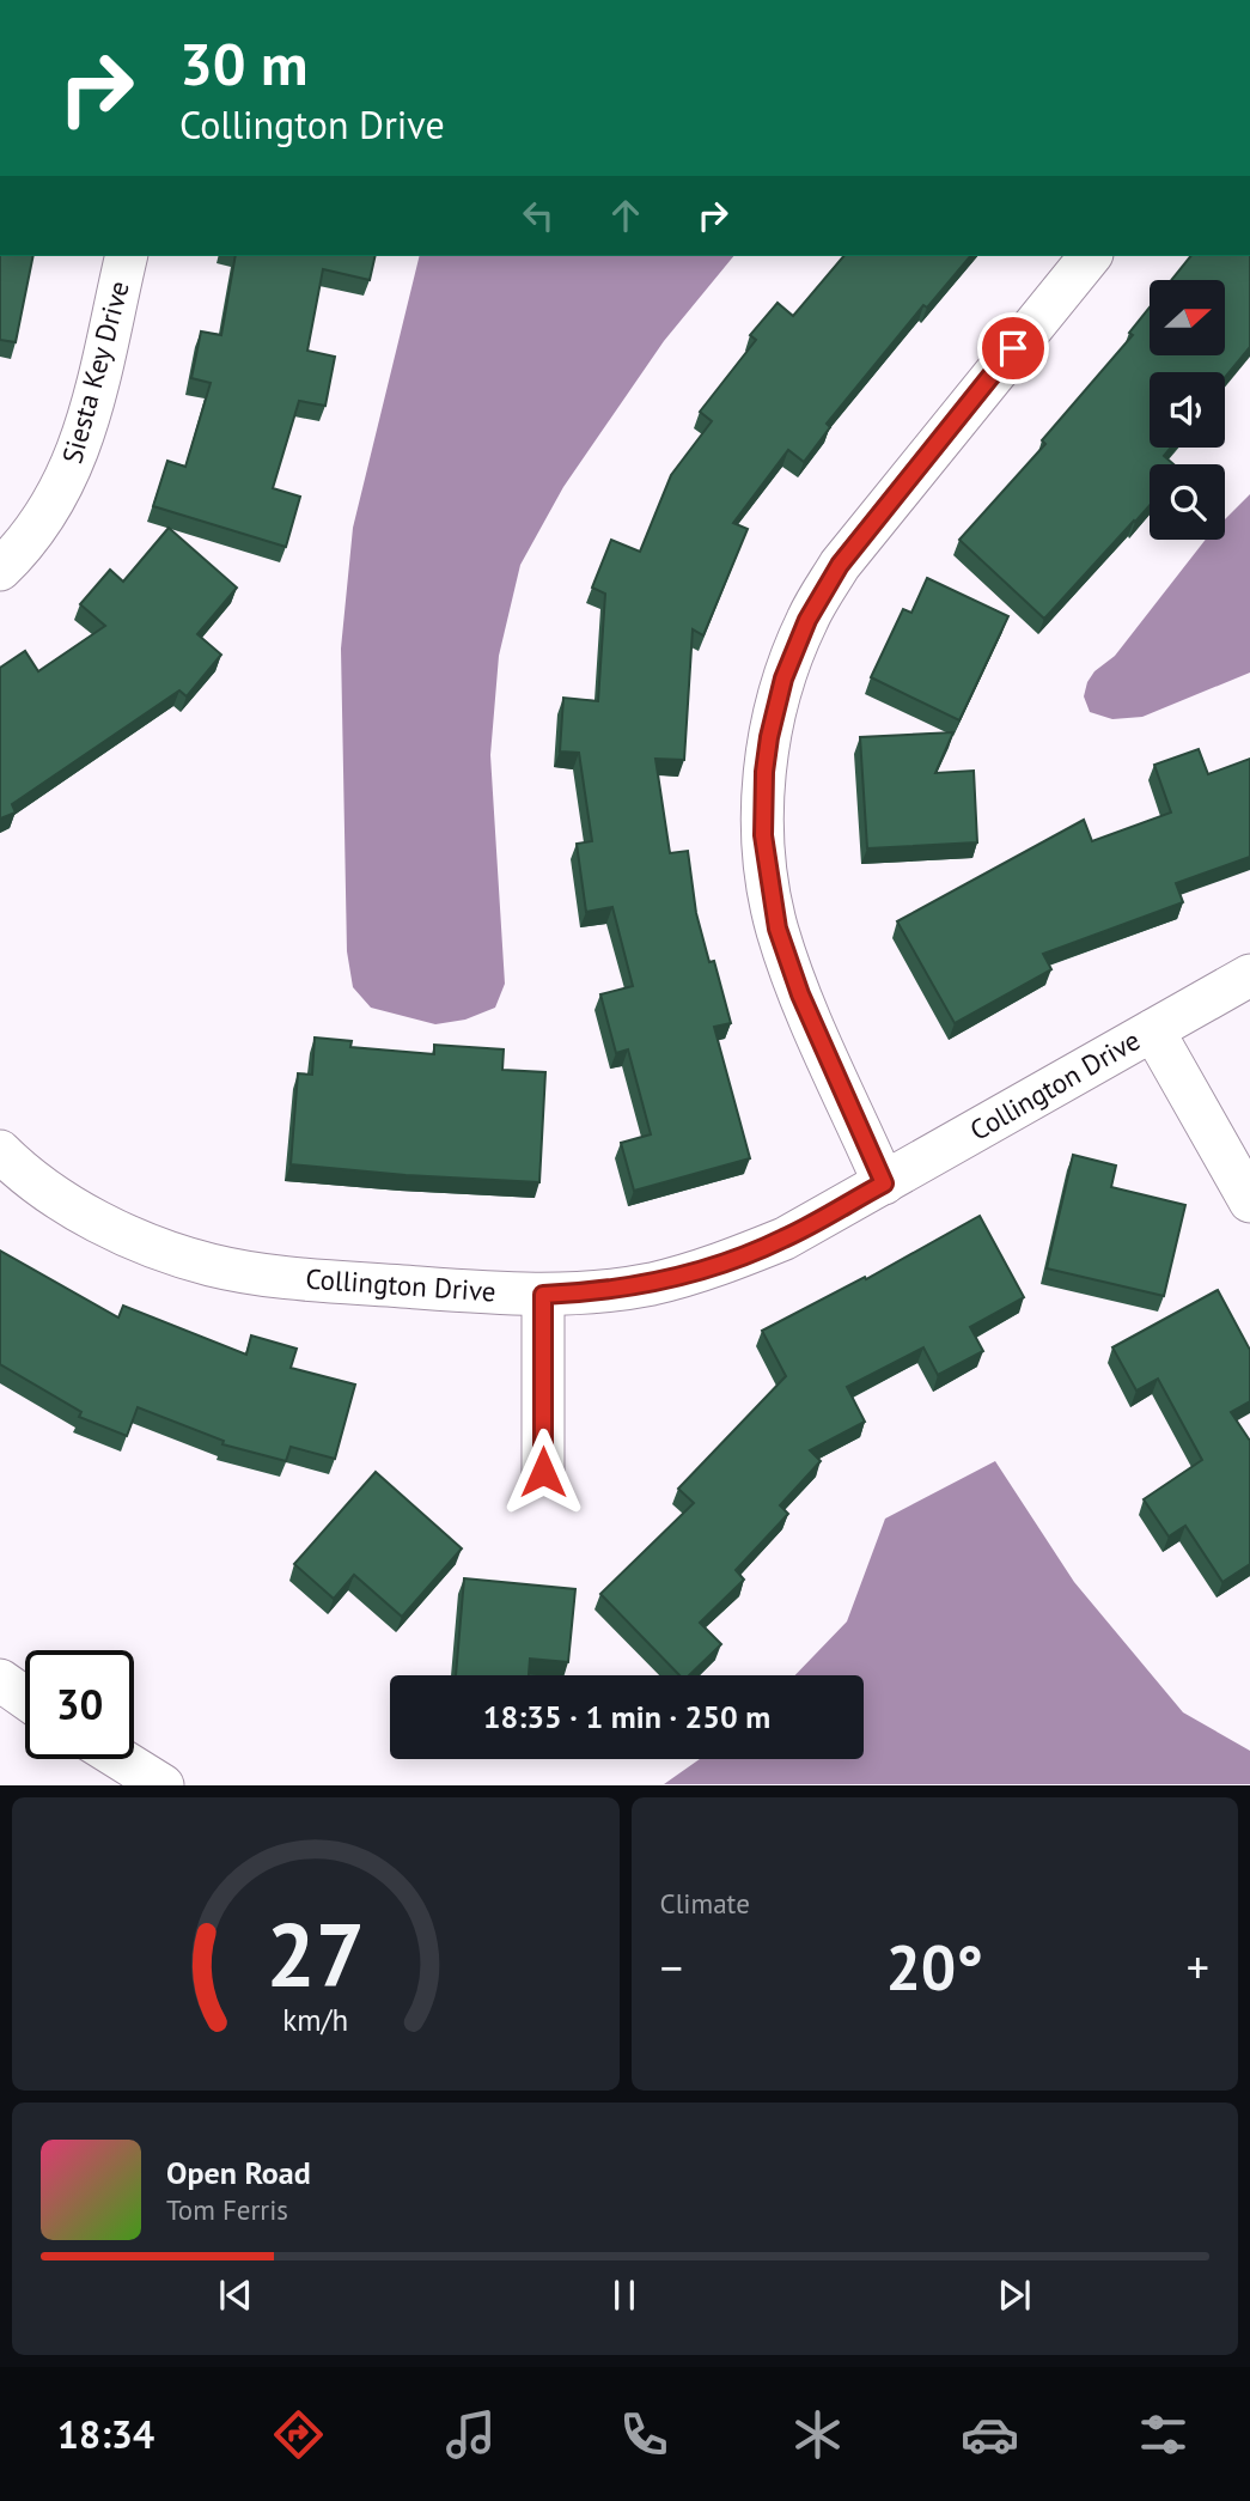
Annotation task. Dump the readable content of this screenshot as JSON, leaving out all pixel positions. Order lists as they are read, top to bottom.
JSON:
{
  "streets": {
    "street": ["Siesta Key Drive", "Collington Drive"]
  },
  "north": "right",
  "page": {
    "turn": ["30 m", "Collington Drive"],
    "limit": "30",
    "trip": "18:35 · 1 min · 250 m",
    "tile": "Climate",
    "heat": ["−", "20°", "+"],
    "song": ["Open Road", "Tom Ferris"],
    "tabs": "18:34",
    "gauge": ["27", "km/h"]
  }
}
